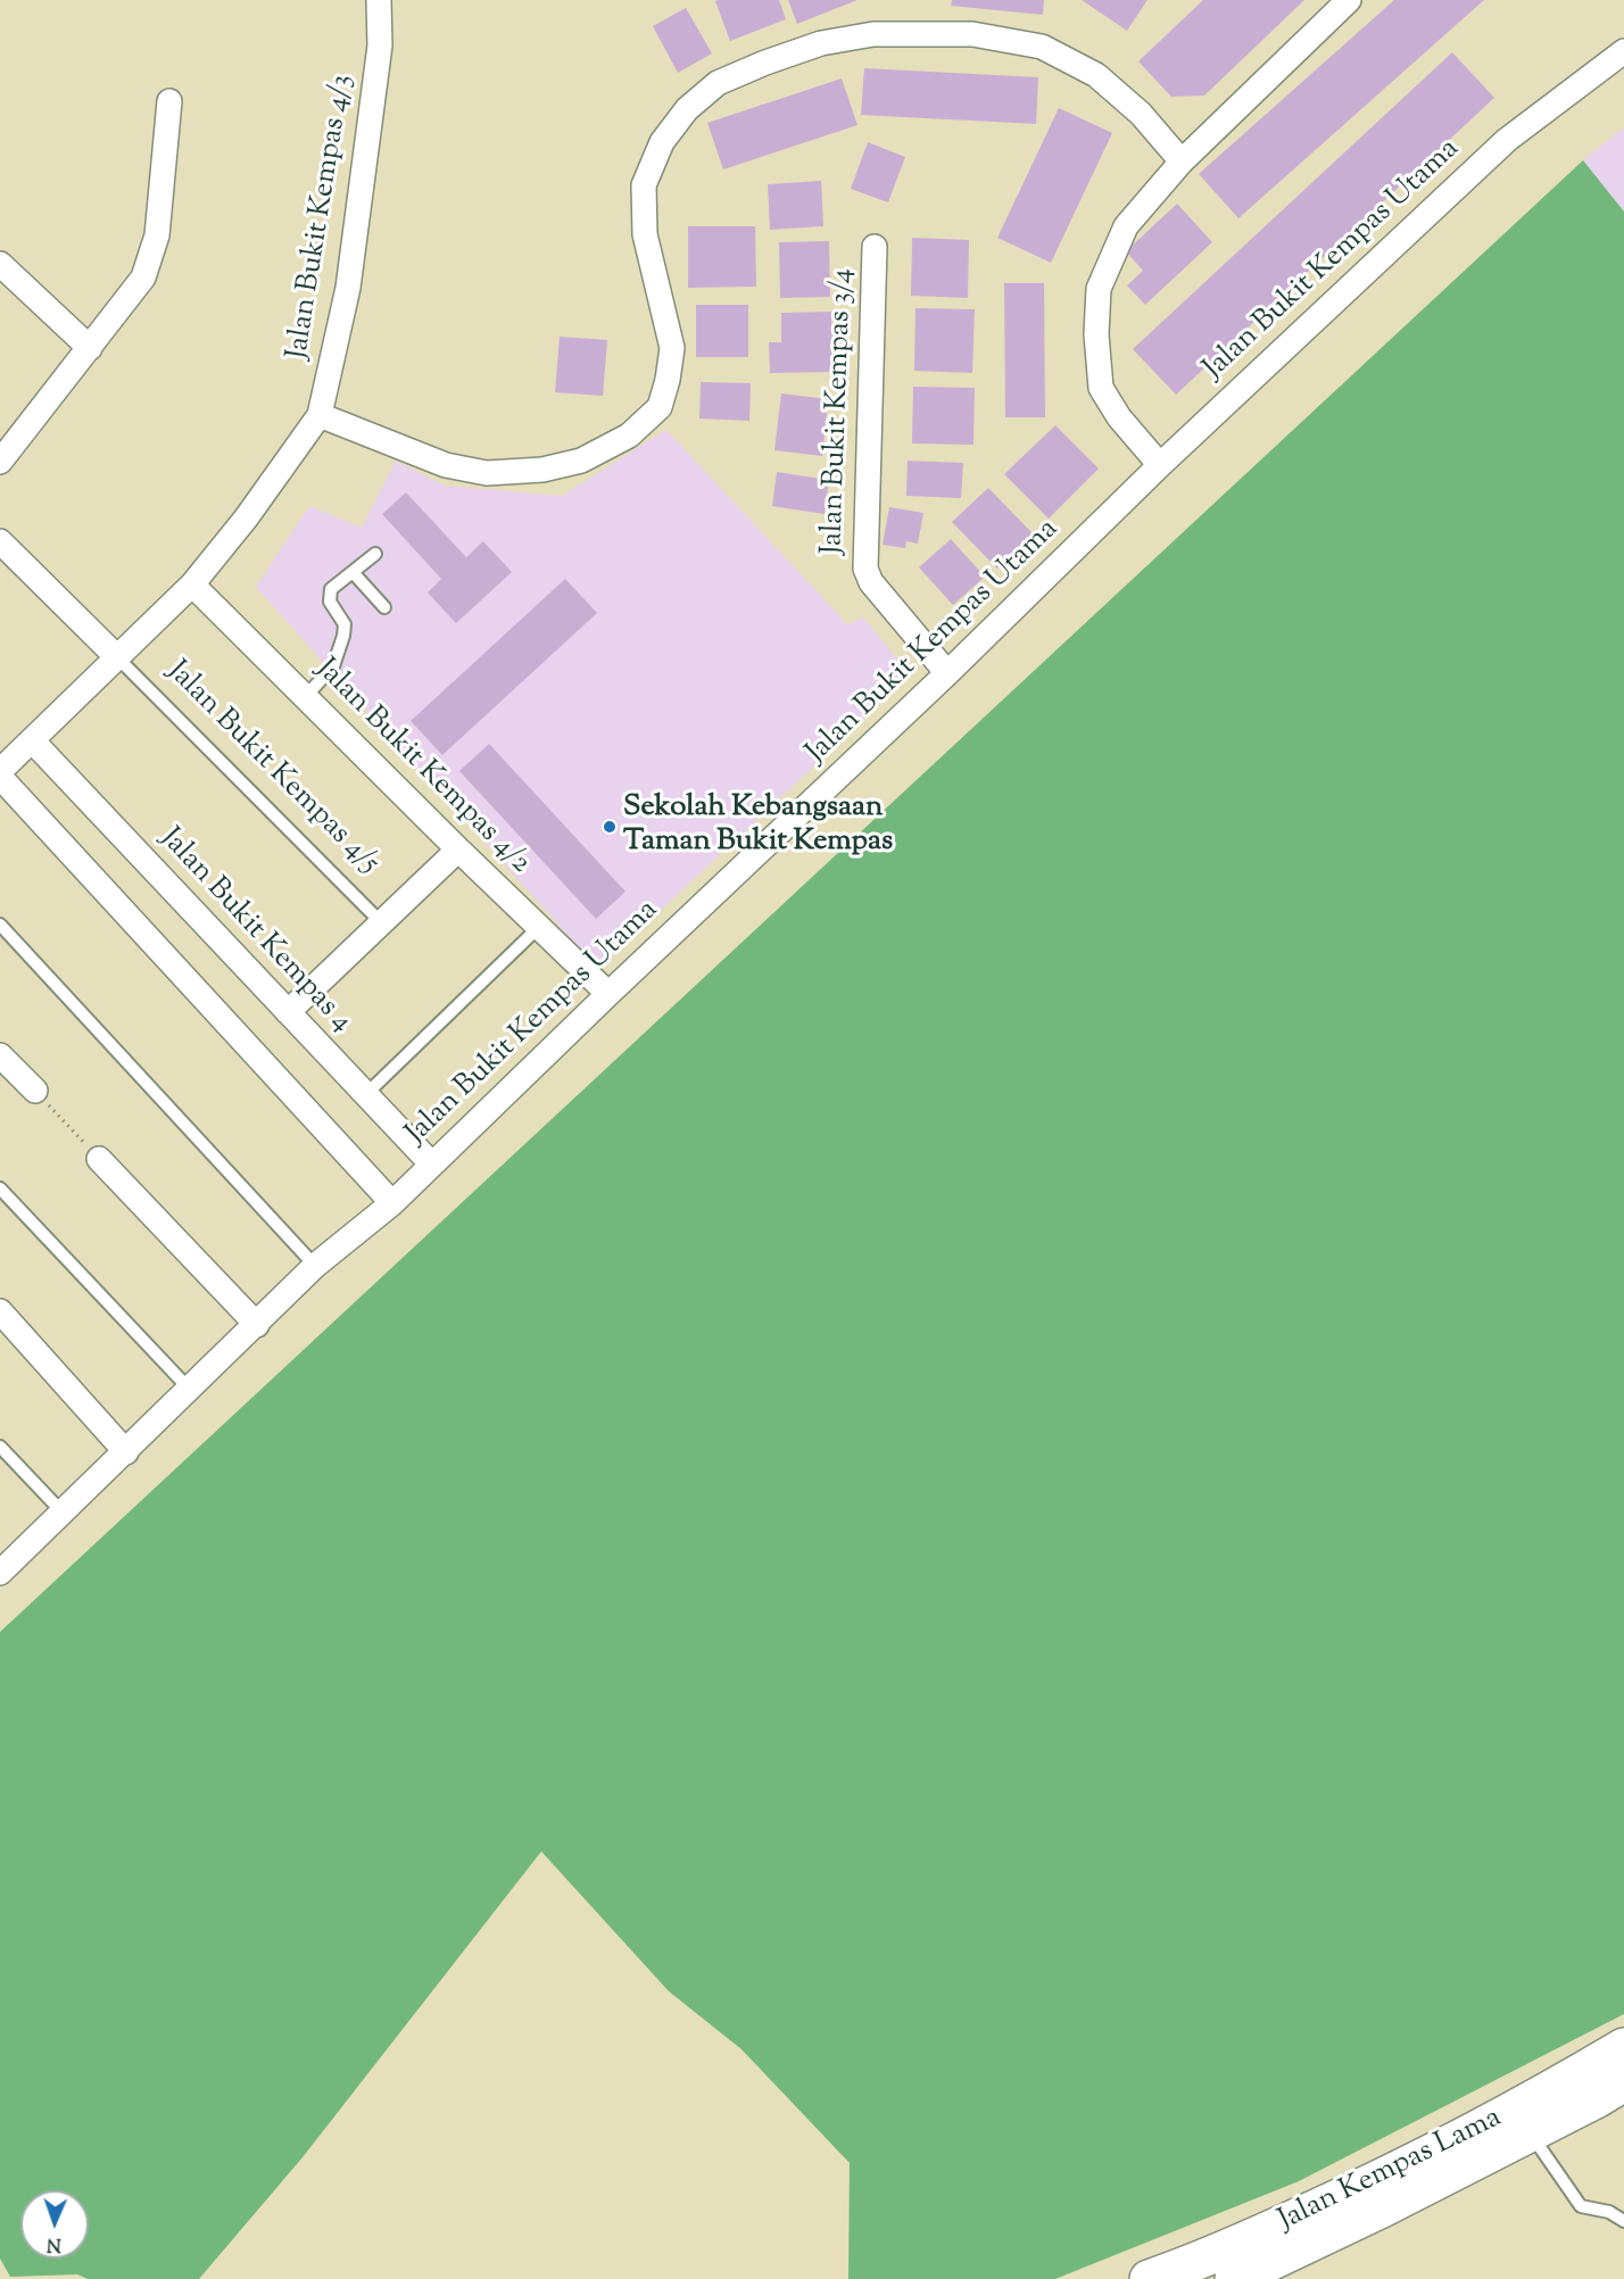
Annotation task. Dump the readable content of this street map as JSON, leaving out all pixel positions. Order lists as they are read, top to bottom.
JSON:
{
  "streets": {
    "main road": ["Jalan Kempas Lama"],
    "street": [
      "Jalan Bukit Kempas 4/3",
      "Jalan Bukit Kempas Utama",
      "Jalan Bukit Kempas 3/4",
      "Jalan Bukit Kempas 4/2",
      "Jalan Bukit Kempas 4"
    ],
    "lane": ["Jalan Bukit Kempas 4/5"]
  },
  "crossings": [
    ["Jalan Bukit Kempas 4/3", "Jalan Bukit Kempas 4/2"],
    ["Jalan Bukit Kempas 4/3", "Jalan Bukit Kempas 4/5"],
    ["Jalan Bukit Kempas 4/3", "Jalan Bukit Kempas 4"],
    ["Jalan Bukit Kempas Utama", "Jalan Bukit Kempas 3/4"],
    ["Jalan Bukit Kempas Utama", "Jalan Bukit Kempas 4/2"],
    ["Jalan Bukit Kempas Utama", "Jalan Bukit Kempas 4"]
  ],
  "places": ["Sekolah Kebangsaan Taman Bukit Kempas"],
  "north": "bottom"
}
